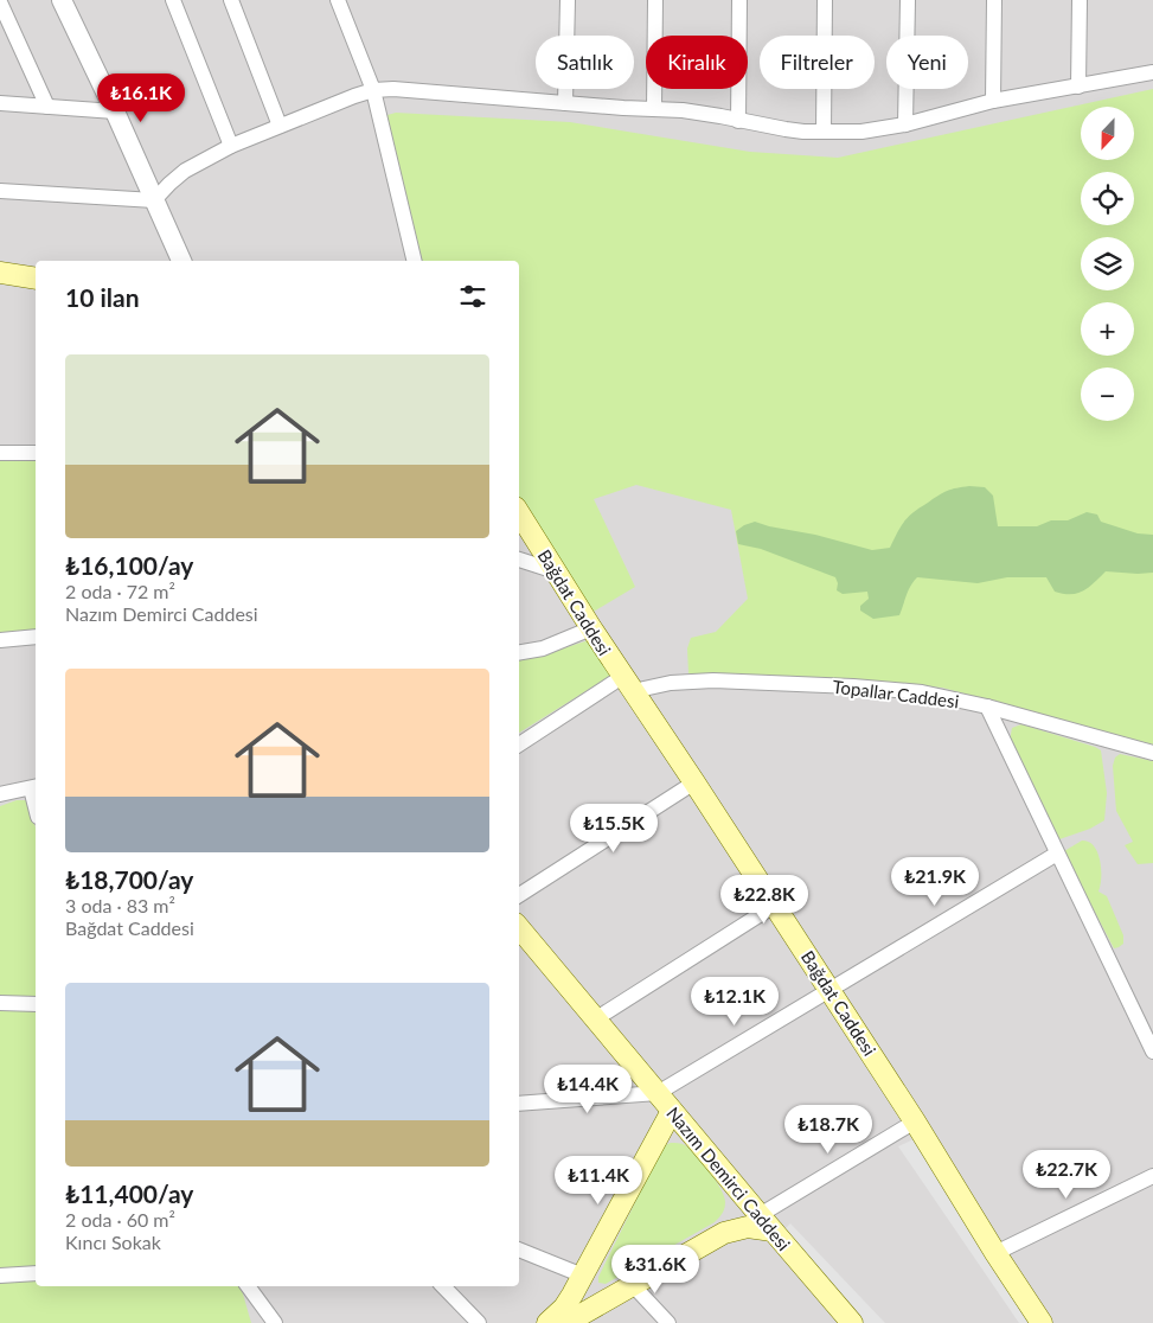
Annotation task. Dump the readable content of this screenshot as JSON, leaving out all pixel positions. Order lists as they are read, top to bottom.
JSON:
{
  "streets": {
    "main road": ["Bağdat Caddesi", "Nazım Demirci Caddesi"],
    "street": ["Topallar Caddesi"]
  },
  "crossings": [
    ["Bağdat Caddesi", "Topallar Caddesi"]
  ],
  "north": "bottom",
  "page": {
    "chip": [
      "Satılık",
      "Kiralık",
      "Filtreler",
      "Yeni"
    ],
    "price": [
      "₺16.1K",
      "₺15.5K",
      "₺21.9K",
      "₺22.8K",
      "₺12.1K",
      "₺14.4K",
      "₺18.7K",
      "₺22.7K",
      "₺11.4K",
      "₺31.6K"
    ],
    "map_buttons": ["+", "−"],
    "heading": "10 ilan",
    "list": [
      {
        "name": "₺16,100/ay",
        "note": "2 oda · 72 m² · Nazım Demirci Caddesi"
      },
      {
        "name": "₺18,700/ay",
        "note": "3 oda · 83 m² · Bağdat Caddesi"
      },
      {
        "name": "₺11,400/ay",
        "note": "2 oda · 60 m² · Kıncı Sokak"
      }
    ]
  }
}
